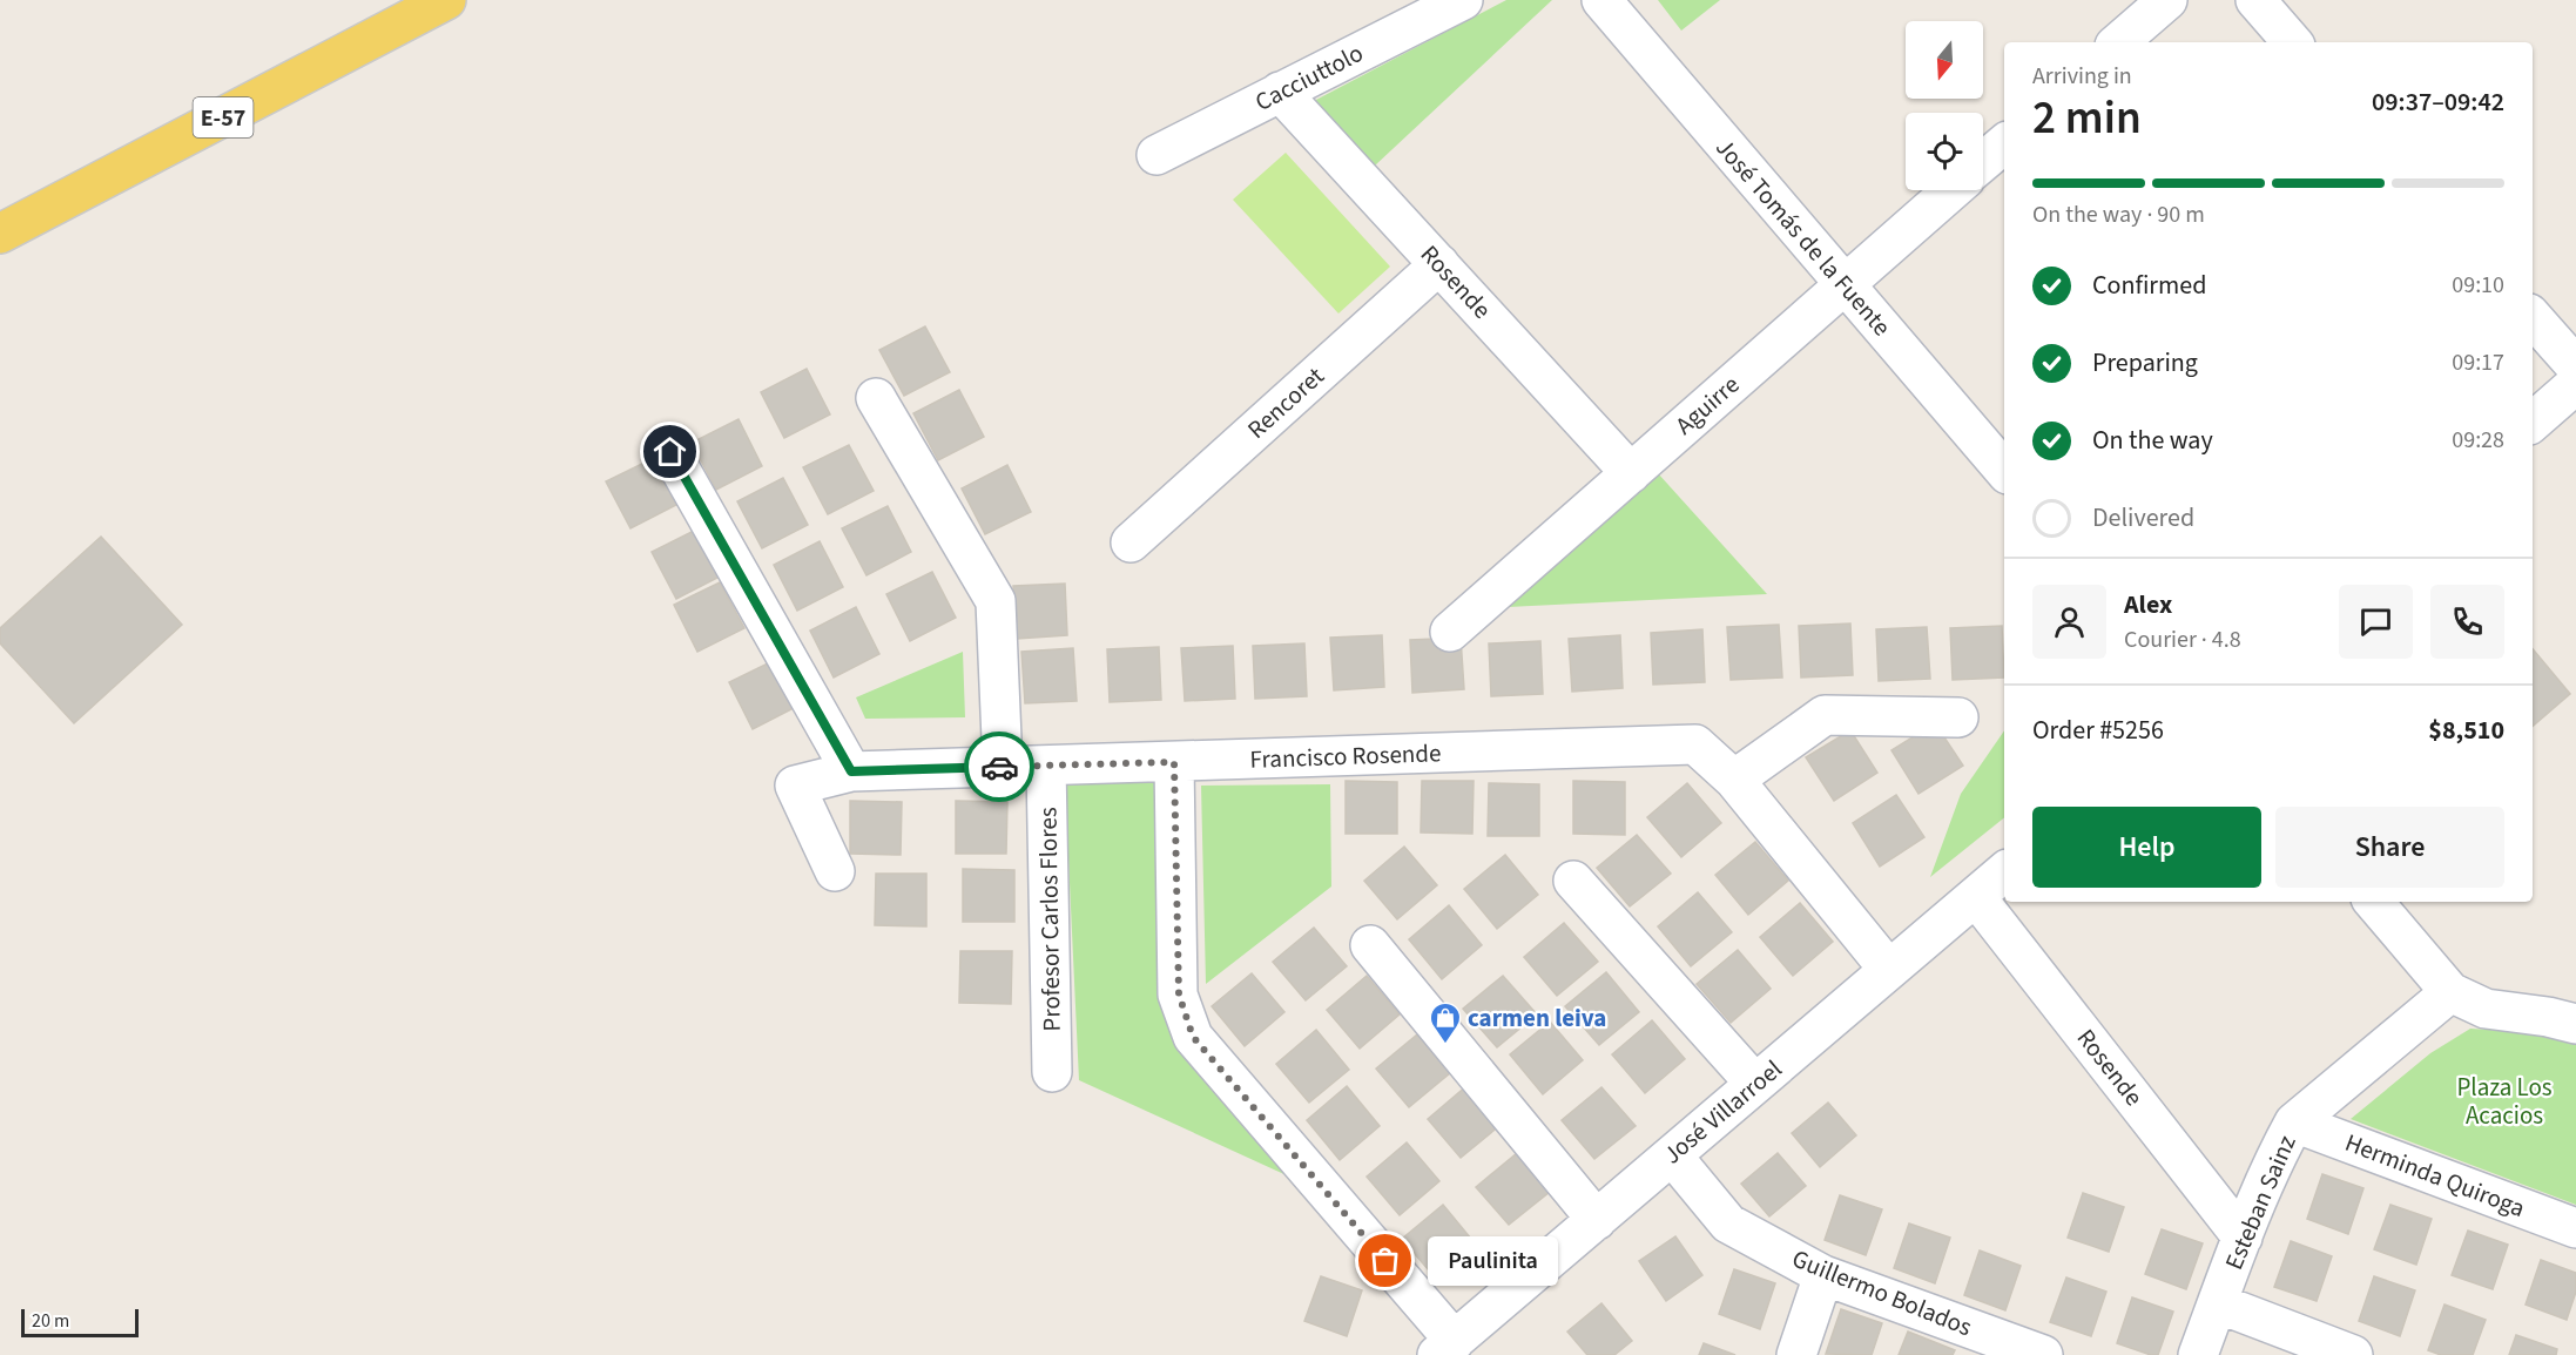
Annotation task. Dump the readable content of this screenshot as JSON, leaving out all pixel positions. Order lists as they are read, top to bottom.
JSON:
{
  "streets": {
    "main road": ["E-57"],
    "street": [
      "Cacciuttolo",
      "José Tomás de la Fuente",
      "Rosende",
      "Rencoret",
      "Aguirre",
      "Francisco Rosende",
      "Profesor Carlos Flores",
      "José Villarroel",
      "Herminda Quiroga",
      "Esteban Sainz",
      "Guillermo Bolados"
    ]
  },
  "crossings": [
    ["Cacciuttolo", "Rosende"],
    ["José Tomás de la Fuente", "Aguirre"],
    ["Rosende", "Rencoret"],
    ["Rosende", "Aguirre"],
    ["Rosende", "José Villarroel"],
    ["Rosende", "Esteban Sainz"],
    ["Francisco Rosende", "Profesor Carlos Flores"],
    ["Francisco Rosende", "José Villarroel"],
    ["José Villarroel", "Guillermo Bolados"],
    ["Herminda Quiroga", "Esteban Sainz"]
  ],
  "parks": ["Plaza Los Acacios"],
  "places": {
    "shop": ["carmen leiva"],
    "other": ["Paulinita"]
  },
  "scale_bar": "20 m",
  "north": "bottom",
  "page": {
    "heading": ["2 min", "Arriving in", "09:37–09:42"],
    "panel": [
      "Alex",
      "Courier · 4.8",
      "Order #5256",
      "$8,510"
    ],
    "bar": "On the way · 90 m",
    "list": [
      ["Confirmed", "09:10"],
      ["Preparing", "09:17"],
      ["On the way", "09:28"],
      "Delivered"
    ],
    "buttons": ["Help", "Share"],
    "bubble": "Paulinita",
    "scale": "20 m"
  }
}
